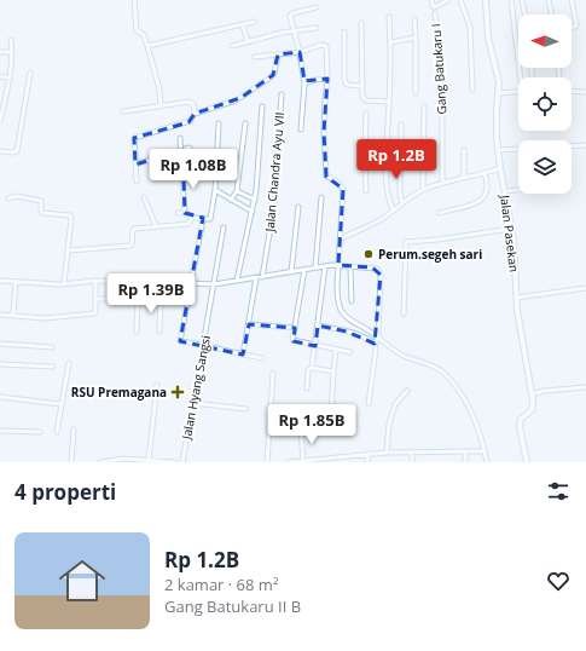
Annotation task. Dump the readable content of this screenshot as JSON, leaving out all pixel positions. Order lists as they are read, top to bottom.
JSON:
{
  "streets": {
    "street": [
      "Gang Batukaru I",
      "Jalan Chandra Ayu VII",
      "Jalan Pasekan",
      "Jalan Hyang Sangsi"
    ]
  },
  "places": {
    "other": ["Perum.segeh sari"],
    "health": ["RSU Premagana"]
  },
  "north": "left",
  "page": {
    "price": [
      "Rp 1.2B",
      "Rp 1.08B",
      "Rp 1.39B",
      "Rp 1.85B"
    ],
    "heading": "4 properti",
    "list": [
      {
        "name": "Rp 1.2B",
        "note": "2 kamar · 68 m² · Gang Batukaru II B"
      }
    ]
  }
}
